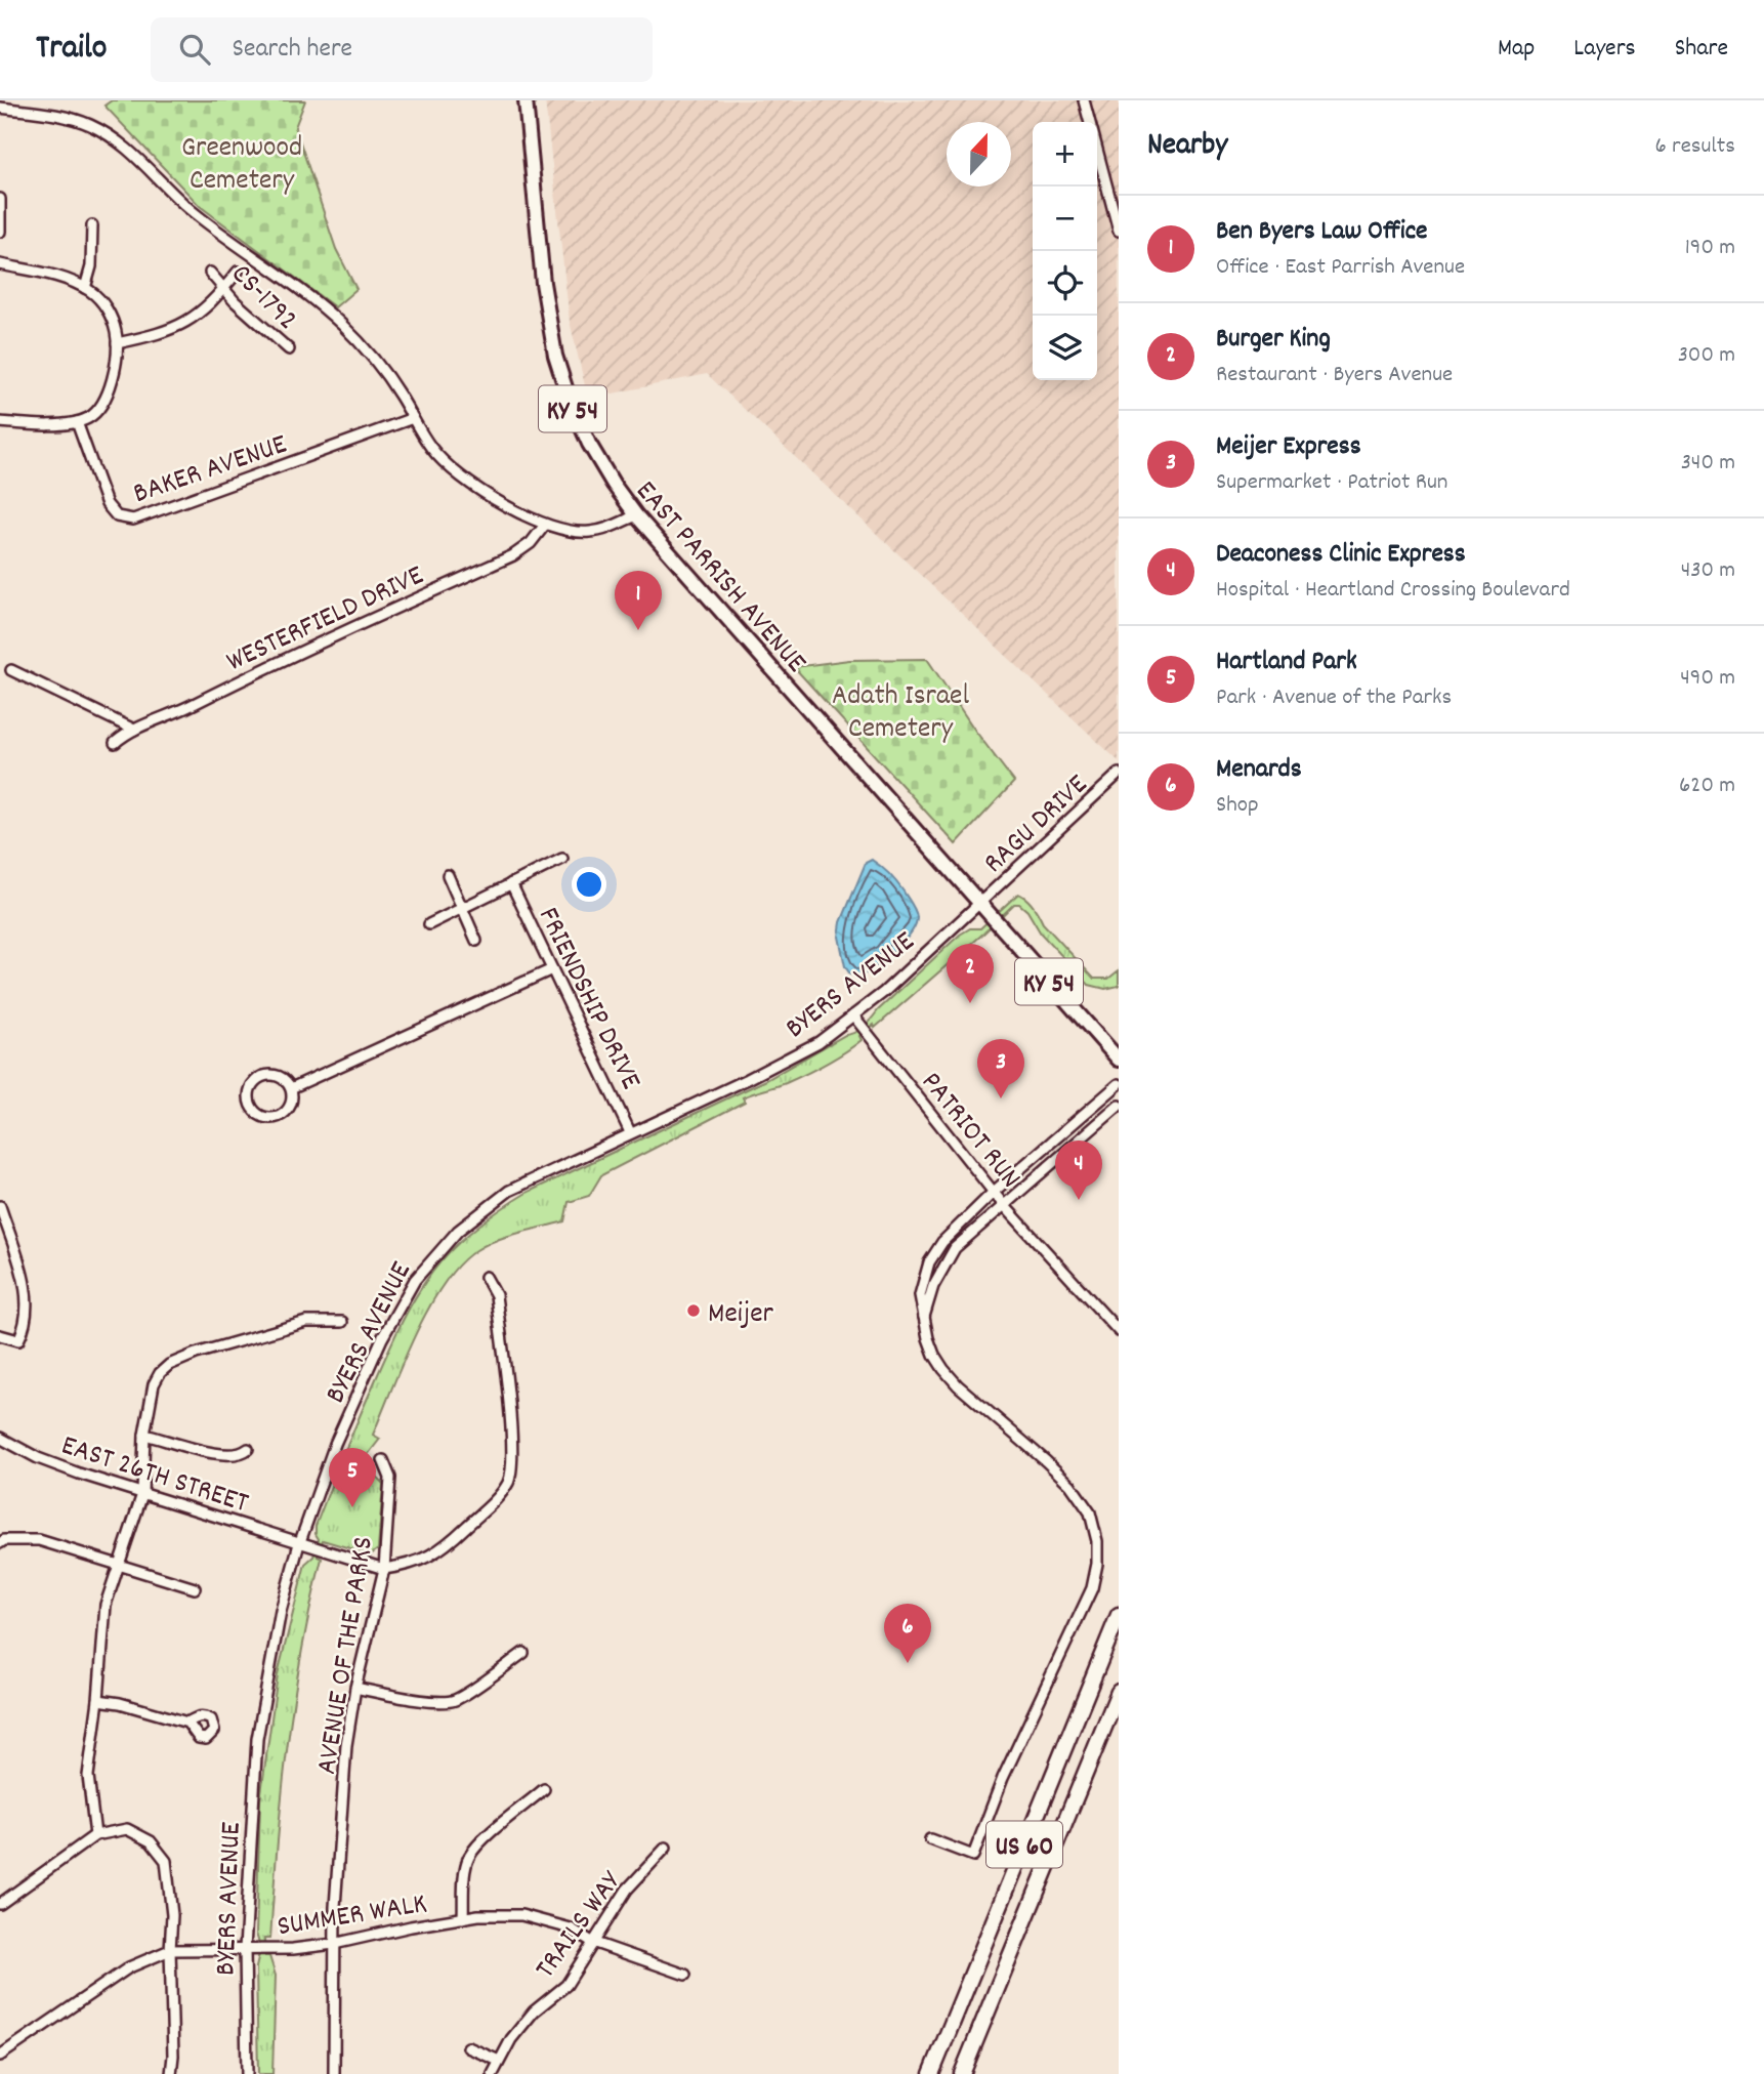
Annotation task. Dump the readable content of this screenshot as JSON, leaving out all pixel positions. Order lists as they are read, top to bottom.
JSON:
{
  "streets": {
    "highway": ["US 60"],
    "main road": ["KY 54", "EAST PARRISH AVENUE"],
    "street": [
      "CS-1792",
      "BAKER AVENUE",
      "WESTERFIELD DRIVE",
      "RAGU DRIVE",
      "BYERS AVENUE",
      "FRIENDSHIP DRIVE",
      "PATRIOT RUN",
      "EAST 26TH STREET",
      "AVENUE OF THE PARKS",
      "SUMMER WALK",
      "TRAILS WAY"
    ]
  },
  "crossings": [
    ["EAST PARRISH AVENUE", "RAGU DRIVE"],
    ["EAST PARRISH AVENUE", "BYERS AVENUE"],
    ["RAGU DRIVE", "BYERS AVENUE"],
    ["BYERS AVENUE", "FRIENDSHIP DRIVE"],
    ["BYERS AVENUE", "PATRIOT RUN"],
    ["BYERS AVENUE", "EAST 26TH STREET"],
    ["BYERS AVENUE", "SUMMER WALK"],
    ["EAST 26TH STREET", "AVENUE OF THE PARKS"],
    ["AVENUE OF THE PARKS", "SUMMER WALK"],
    ["SUMMER WALK", "TRAILS WAY"]
  ],
  "parks": ["Greenwood Cemetery", "Adath Israel Cemetery"],
  "places": ["Meijer"],
  "north": "top",
  "page": {
    "header": "Trailo",
    "search": "Search here",
    "nav": ["Map", "Layers", "Share"],
    "heading": ["Nearby", "6 results"],
    "map_buttons": ["+", "−"],
    "list": [
      {
        "mark": "1",
        "name": "Ben Byers Law Office",
        "note": "Office · East Parrish Avenue",
        "value": "190 m"
      },
      {
        "mark": "2",
        "name": "Burger King",
        "note": "Restaurant · Byers Avenue",
        "value": "300 m"
      },
      {
        "mark": "3",
        "name": "Meijer Express",
        "note": "Supermarket · Patriot Run",
        "value": "340 m"
      },
      {
        "mark": "4",
        "name": "Deaconess Clinic Express",
        "note": "Hospital · Heartland Crossing Boulevard",
        "value": "430 m"
      },
      {
        "mark": "5",
        "name": "Hartland Park",
        "note": "Park · Avenue of the Parks",
        "value": "490 m"
      },
      {
        "mark": "6",
        "name": "Menards",
        "note": "Shop",
        "value": "620 m"
      }
    ],
    "pins": [
      "1",
      "2",
      "3",
      "4",
      "5",
      "6"
    ]
  }
}
